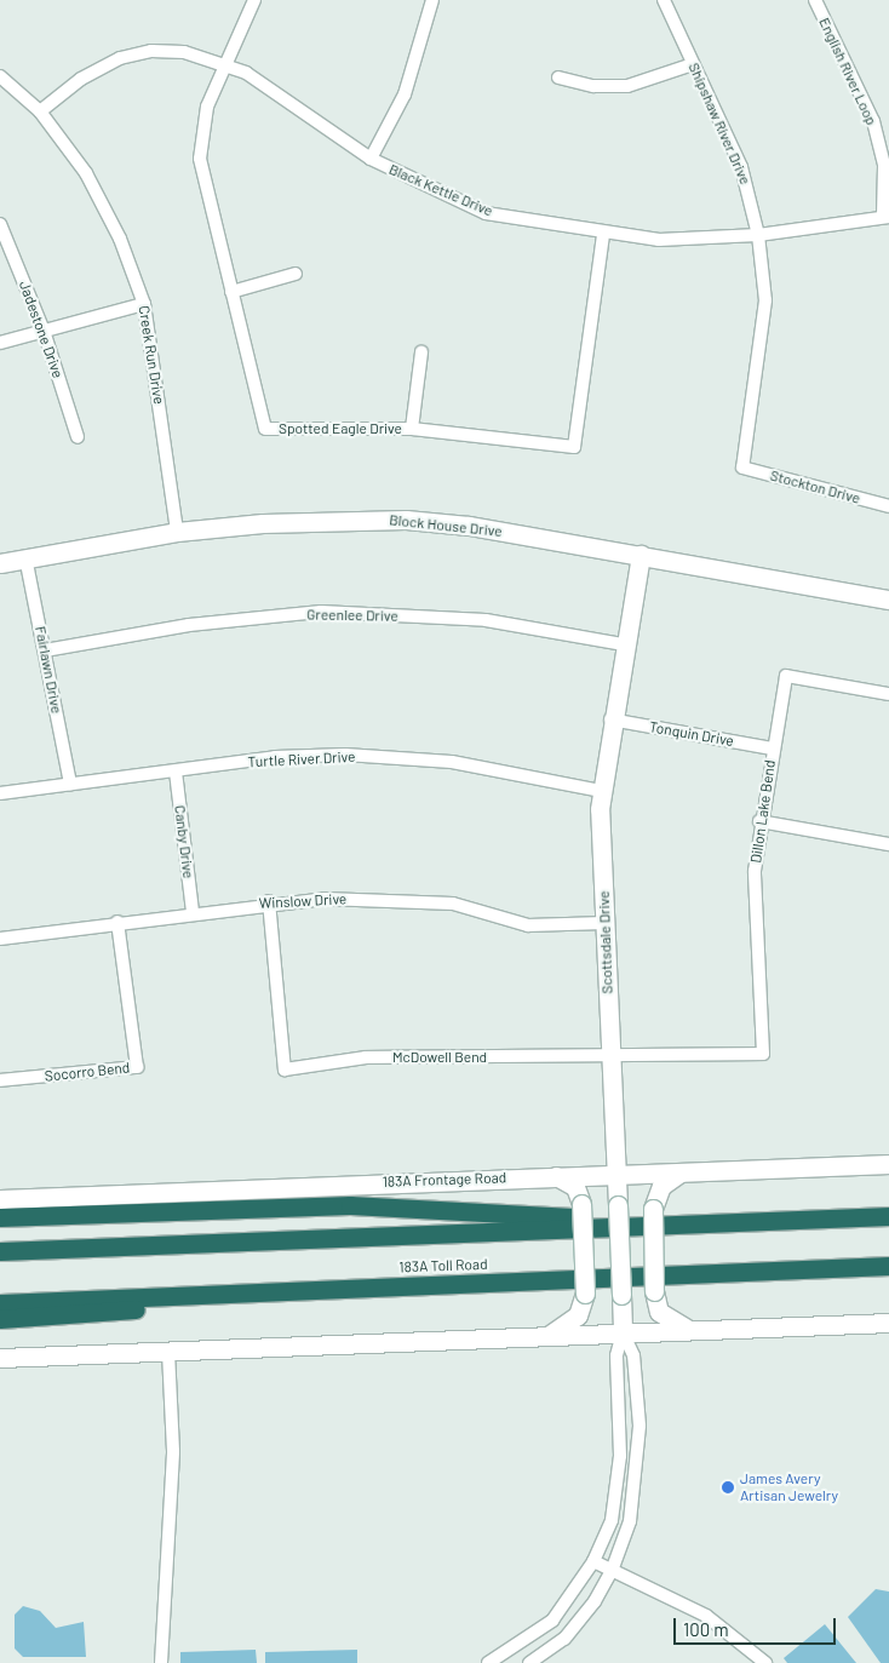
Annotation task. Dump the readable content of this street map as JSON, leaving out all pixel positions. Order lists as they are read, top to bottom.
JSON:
{
  "streets": {
    "highway": ["183A Toll Road"],
    "main road": ["Block House Drive", "Scottsdale Drive", "183A Frontage Road"],
    "street": [
      "English River Loop",
      "Shipshaw River Drive",
      "Black Kettle Drive",
      "Jadestone Drive",
      "Creek Run Drive",
      "Spotted Eagle Drive",
      "Stockton Drive",
      "Greenlee Drive",
      "Fairlawn Drive",
      "Tonquin Drive",
      "Turtle River Drive",
      "Dillon Lake Bend",
      "Canby Drive",
      "Winslow Drive",
      "McDowell Bend",
      "Socorro Bend"
    ]
  },
  "crossings": [
    ["English River Loop", "Black Kettle Drive"],
    ["Shipshaw River Drive", "Black Kettle Drive"],
    ["Shipshaw River Drive", "Stockton Drive"],
    ["Black Kettle Drive", "Creek Run Drive"],
    ["Black Kettle Drive", "Spotted Eagle Drive"],
    ["Creek Run Drive", "Block House Drive"],
    ["Block House Drive", "Fairlawn Drive"],
    ["Block House Drive", "Scottsdale Drive"],
    ["Greenlee Drive", "Fairlawn Drive"],
    ["Greenlee Drive", "Scottsdale Drive"],
    ["Fairlawn Drive", "Turtle River Drive"],
    ["Tonquin Drive", "Dillon Lake Bend"],
    ["Tonquin Drive", "Scottsdale Drive"],
    ["Turtle River Drive", "Canby Drive"],
    ["Turtle River Drive", "Scottsdale Drive"],
    ["Dillon Lake Bend", "McDowell Bend"],
    ["Canby Drive", "Winslow Drive"],
    ["Winslow Drive", "Scottsdale Drive"],
    ["Winslow Drive", "McDowell Bend"],
    ["Winslow Drive", "Socorro Bend"],
    ["Scottsdale Drive", "McDowell Bend"],
    ["Scottsdale Drive", "183A Frontage Road"]
  ],
  "places": ["James Avery Artisan Jewelry"],
  "scale_bar": "100 m"
}
